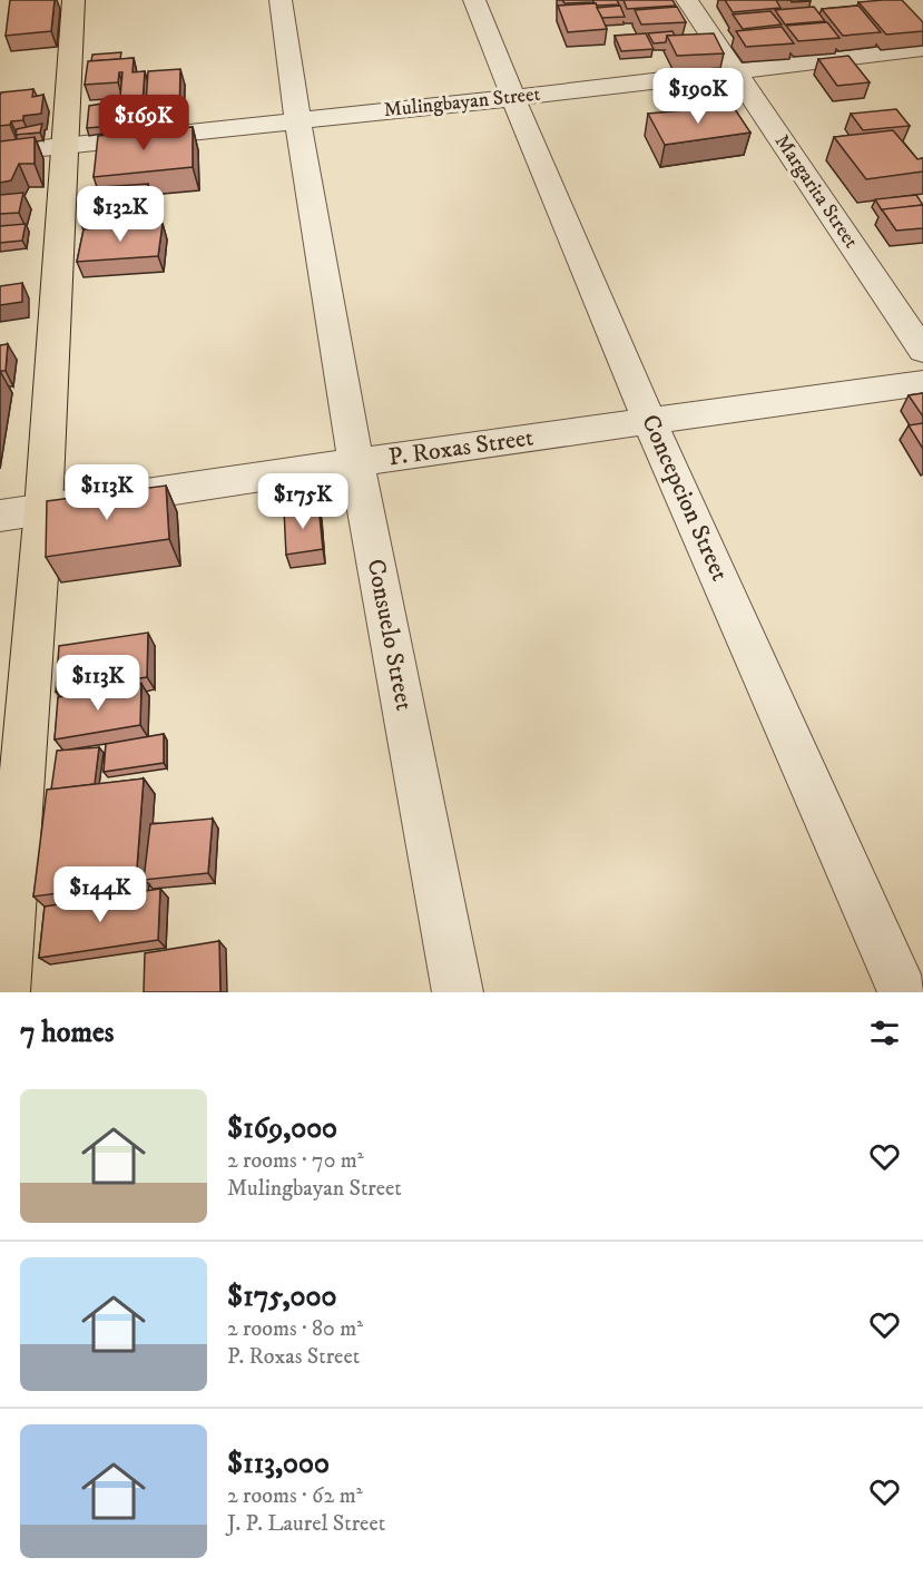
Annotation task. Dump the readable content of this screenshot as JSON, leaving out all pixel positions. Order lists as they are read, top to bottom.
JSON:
{
  "streets": {
    "street": [
      "Mulingbayan Street",
      "Margarita Street",
      "P. Roxas Street",
      "Concepcion Street",
      "Consuelo Street"
    ]
  },
  "crossings": [
    ["Mulingbayan Street", "Margarita Street"],
    ["Mulingbayan Street", "Concepcion Street"],
    ["Mulingbayan Street", "Consuelo Street"],
    ["P. Roxas Street", "Concepcion Street"],
    ["P. Roxas Street", "Consuelo Street"]
  ],
  "page": {
    "price": [
      "$190K",
      "$169K",
      "$132K",
      "$113K",
      "$175K",
      "$113K",
      "$144K"
    ],
    "heading": "7 homes",
    "list": [
      {
        "name": "$169,000",
        "note": "2 rooms · 70 m² · Mulingbayan Street"
      },
      {
        "name": "$175,000",
        "note": "2 rooms · 80 m² · P. Roxas Street"
      },
      {
        "name": "$113,000",
        "note": "2 rooms · 62 m² · J. P. Laurel Street"
      }
    ]
  }
}
